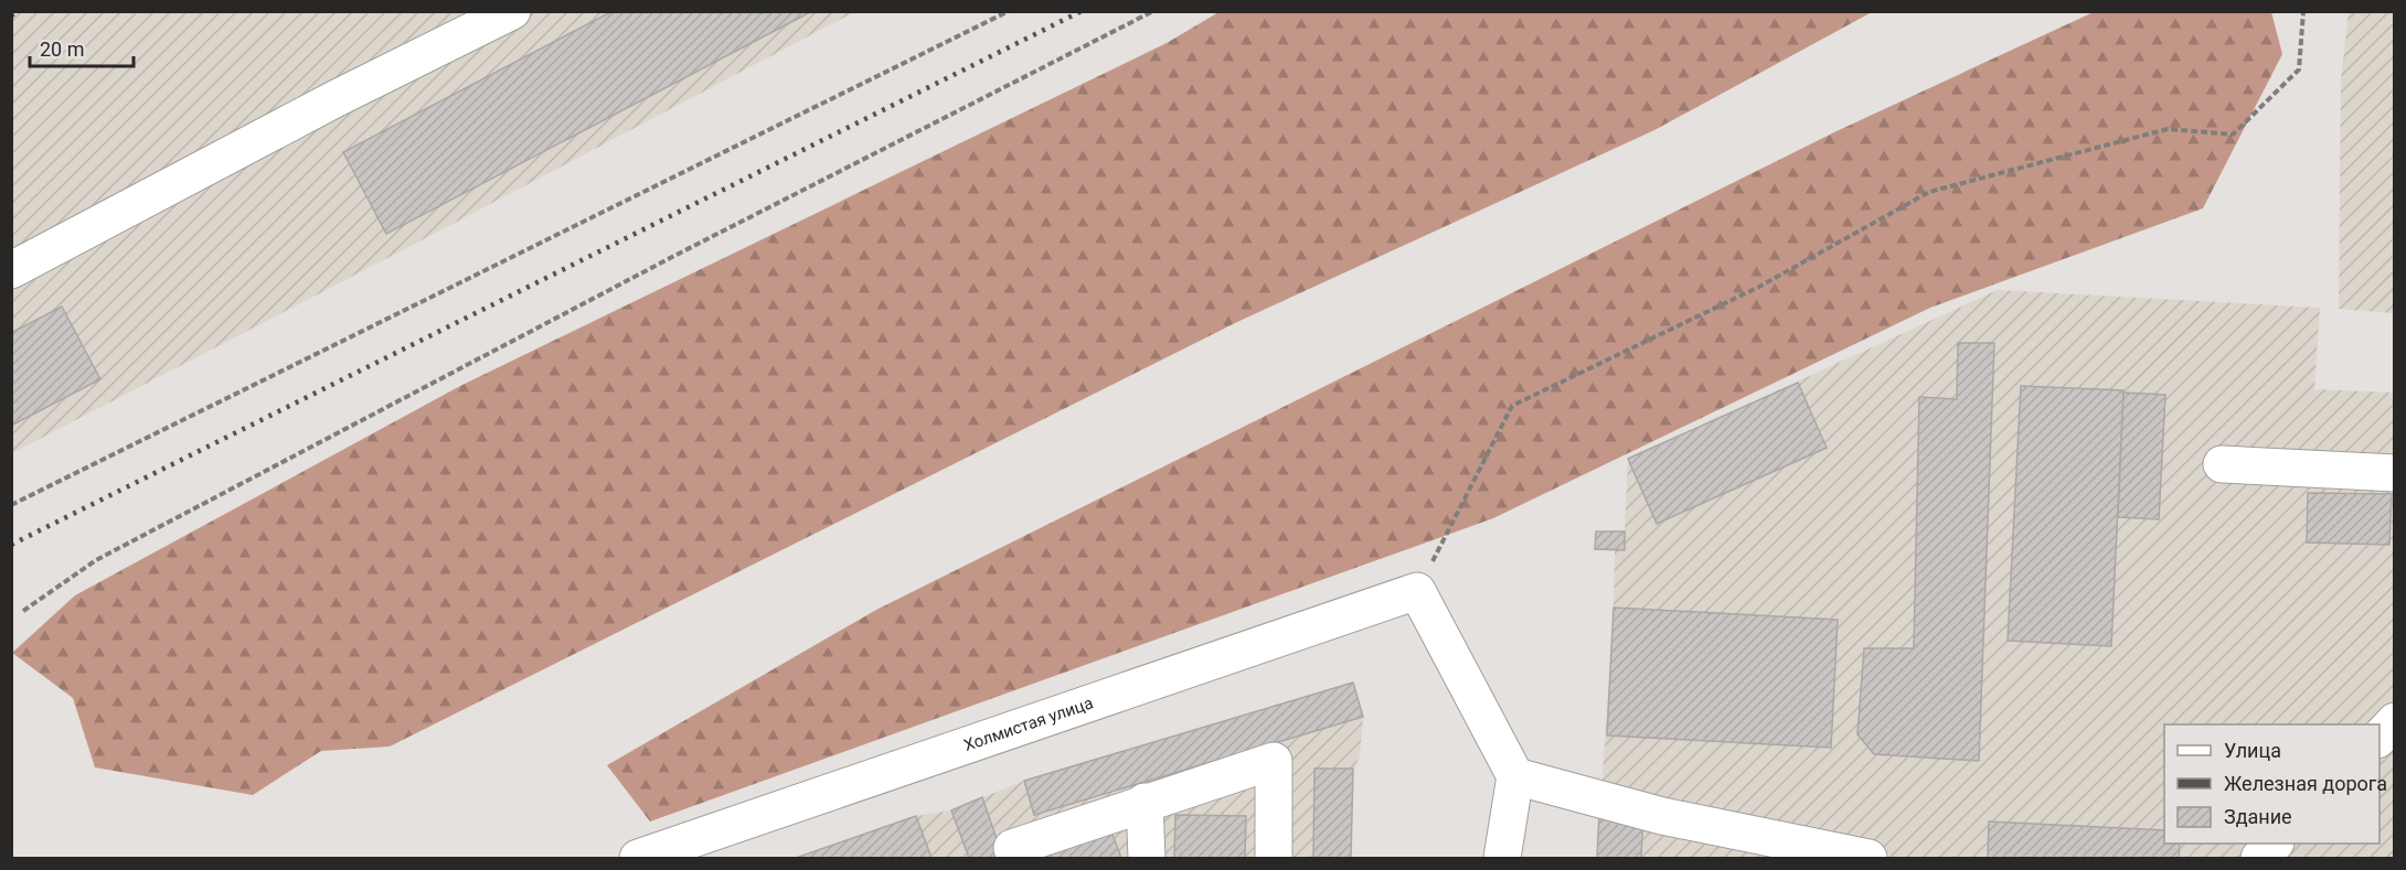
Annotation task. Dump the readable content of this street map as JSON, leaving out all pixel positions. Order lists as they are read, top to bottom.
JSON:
{
  "streets": {
    "lane": ["Холмистая улица"]
  },
  "legend": ["Улица", "Железная дорога", "Здание"],
  "scale_bar": "20 m"
}
